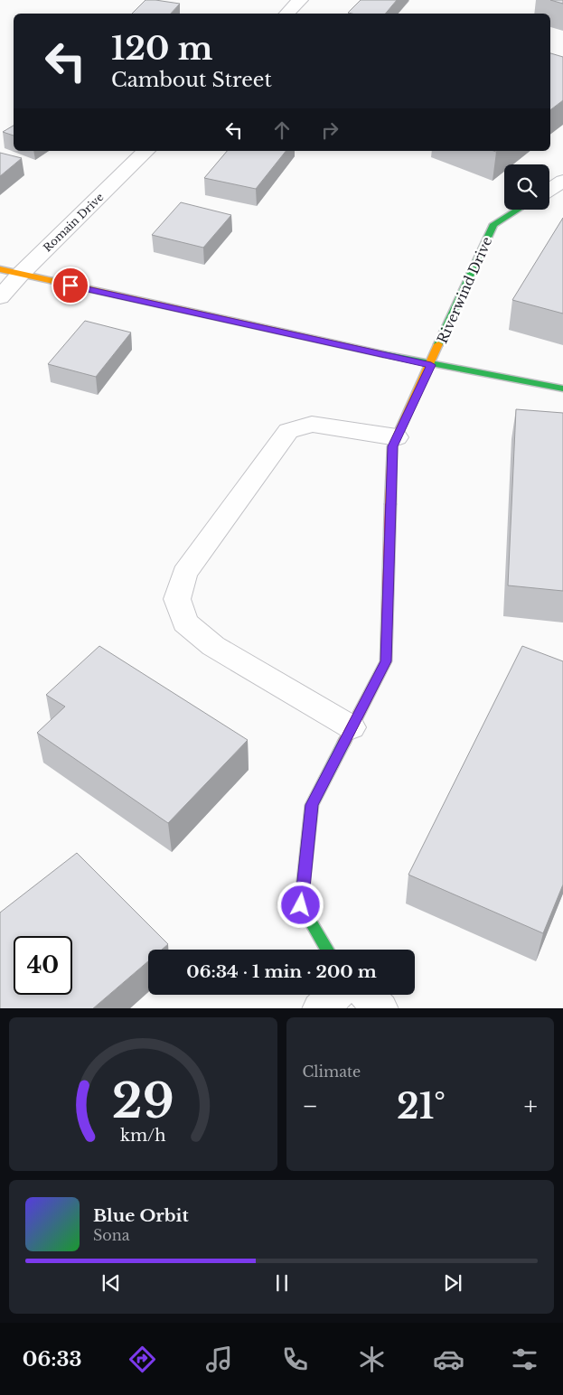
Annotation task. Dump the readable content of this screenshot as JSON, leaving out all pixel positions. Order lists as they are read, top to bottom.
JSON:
{
  "streets": {
    "street": ["Romain Drive", "Riverwind Drive"]
  },
  "page": {
    "turn": ["120 m", "Cambout Street"],
    "limit": "40",
    "trip": "06:34 · 1 min · 200 m",
    "tile": "Climate",
    "heat": ["−", "21°", "+"],
    "song": ["Blue Orbit", "Sona"],
    "tabs": "06:33",
    "gauge": ["29", "km/h"]
  }
}
